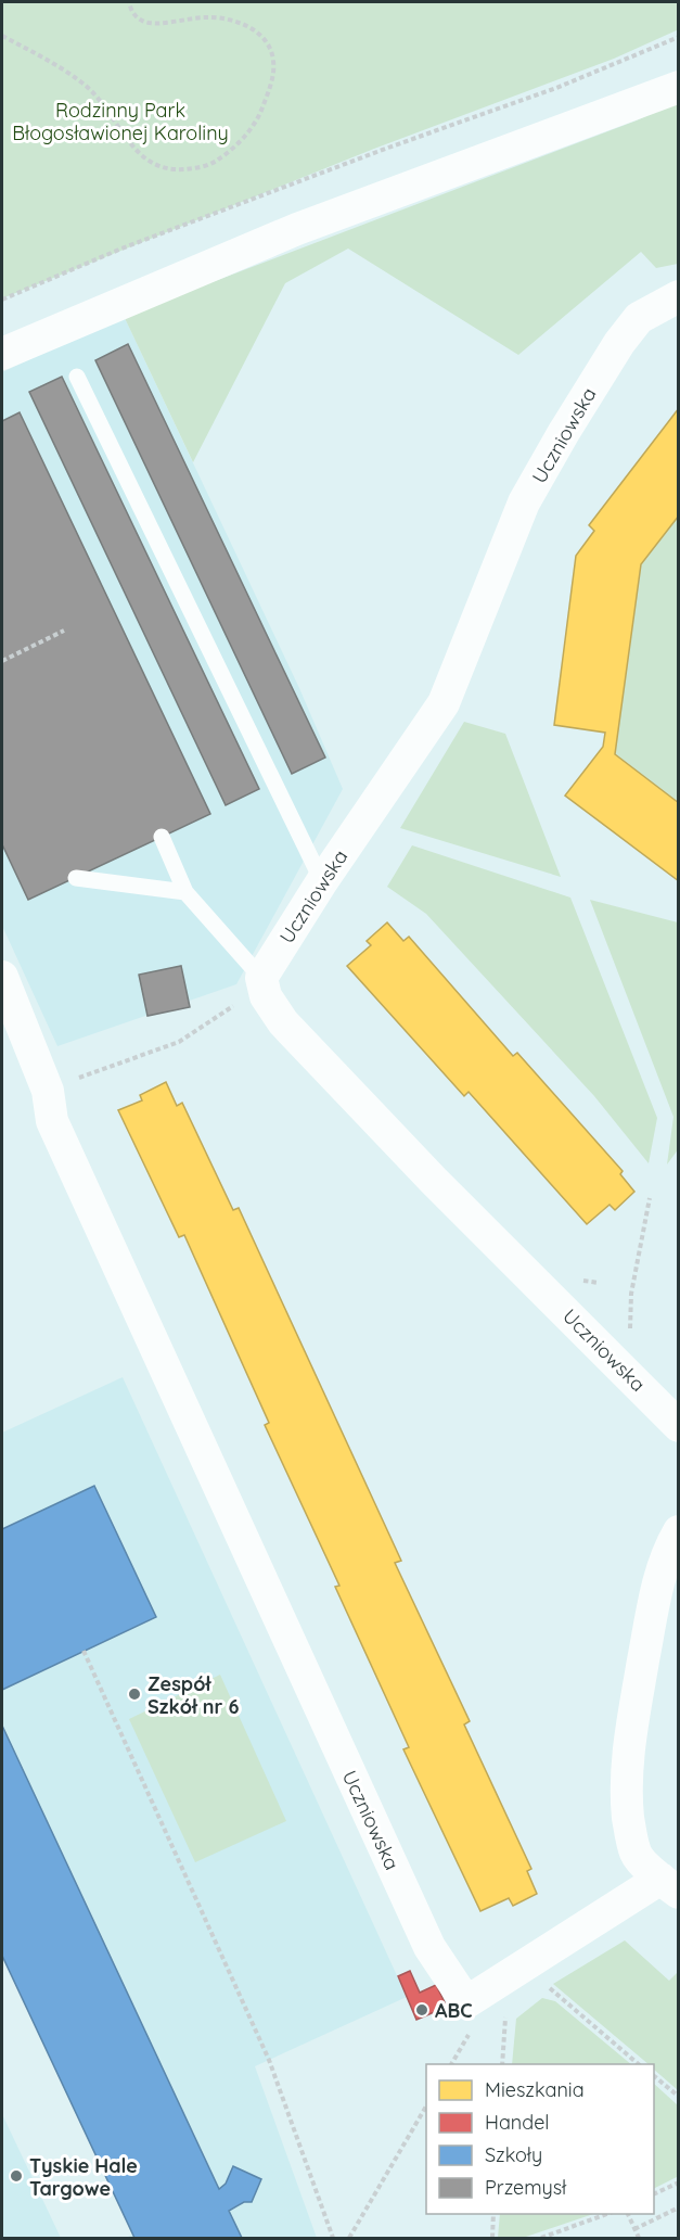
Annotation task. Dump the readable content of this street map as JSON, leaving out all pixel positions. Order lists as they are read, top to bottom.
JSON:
{
  "streets": {
    "street": ["Uczniowska"]
  },
  "parks": ["Rodzinny Park Błogosławionej Karoliny"],
  "places": ["Zespół Szkół nr 6", "ABC", "Tyskie Hale Targowe"],
  "legend": [
    "Mieszkania",
    "Handel",
    "Szkoły",
    "Przemysł"
  ]
}
